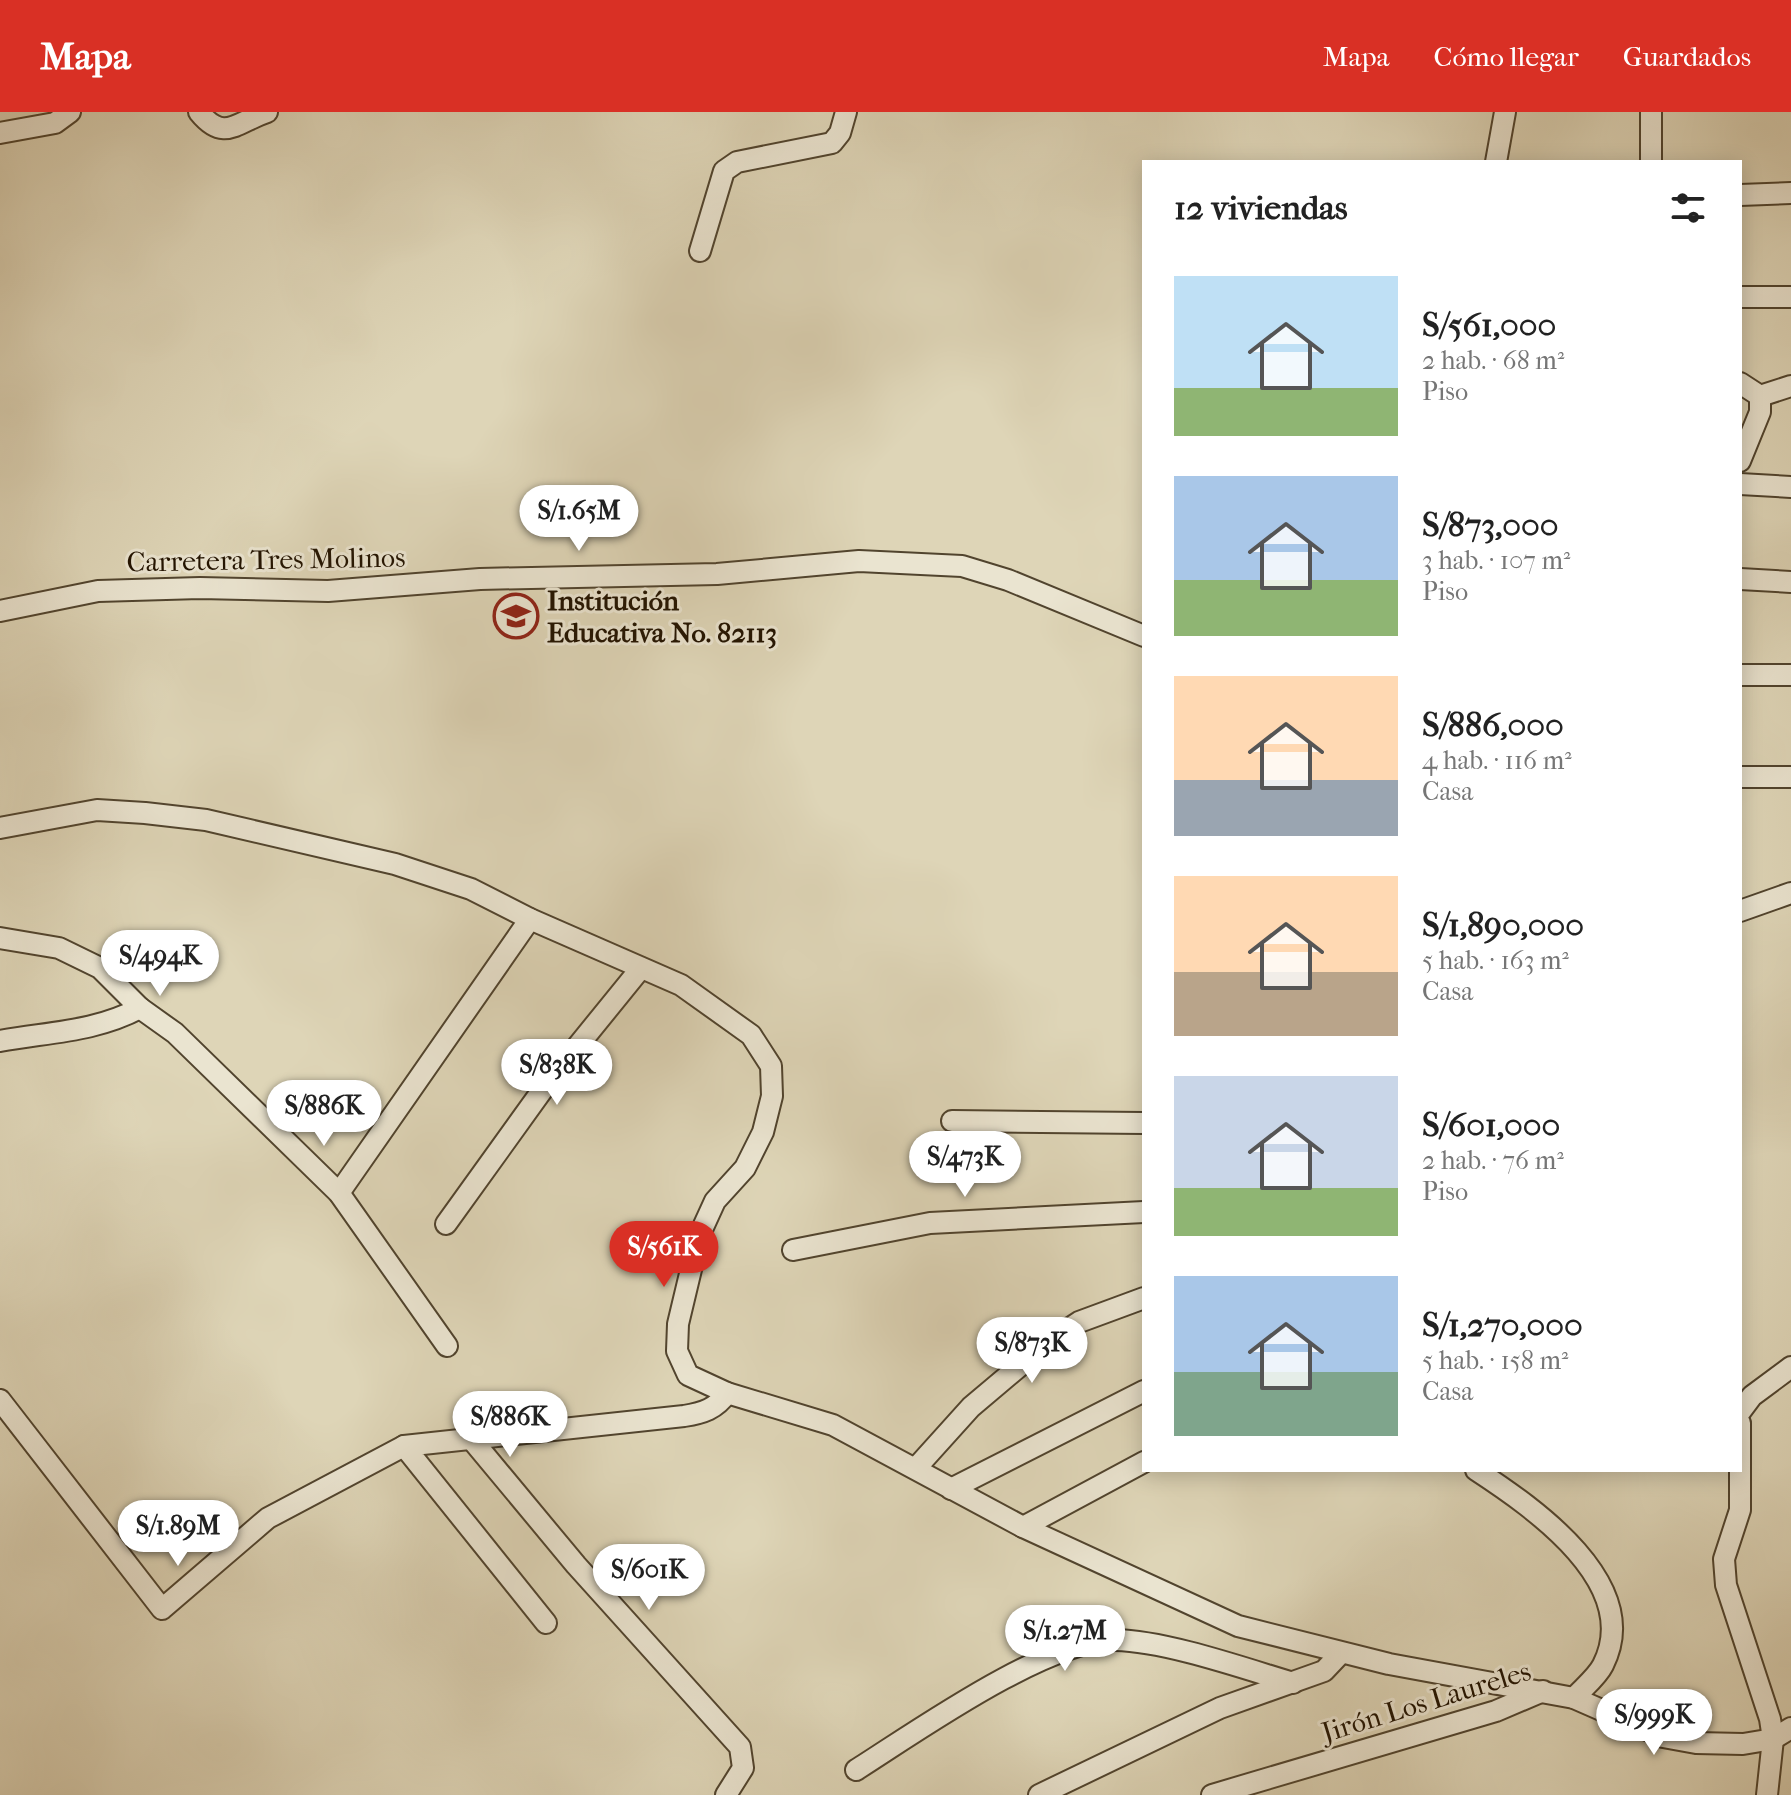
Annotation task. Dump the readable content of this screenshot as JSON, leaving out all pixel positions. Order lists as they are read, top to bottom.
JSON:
{
  "streets": {
    "street": ["Carretera Tres Molinos", "Jirón Los Laureles"]
  },
  "places": {
    "school or university": ["Institución Educativa No. 82113"]
  },
  "page": {
    "header": "Mapa",
    "nav": ["Mapa", "Cómo llegar", "Guardados"],
    "heading": "12 viviendas",
    "list": [
      {
        "name": "S/561,000",
        "note": "2 hab. · 68 m² · Piso"
      },
      {
        "name": "S/873,000",
        "note": "3 hab. · 107 m² · Piso"
      },
      {
        "name": "S/886,000",
        "note": "4 hab. · 116 m² · Casa"
      },
      {
        "name": "S/1,890,000",
        "note": "5 hab. · 163 m² · Casa"
      },
      {
        "name": "S/601,000",
        "note": "2 hab. · 76 m² · Piso"
      },
      {
        "name": "S/1,270,000",
        "note": "5 hab. · 158 m² · Casa"
      }
    ],
    "price": [
      "S/1.65M",
      "S/494K",
      "S/838K",
      "S/886K",
      "S/473K",
      "S/561K",
      "S/873K",
      "S/886K",
      "S/1.89M",
      "S/601K",
      "S/1.27M",
      "S/999K"
    ]
  }
}
